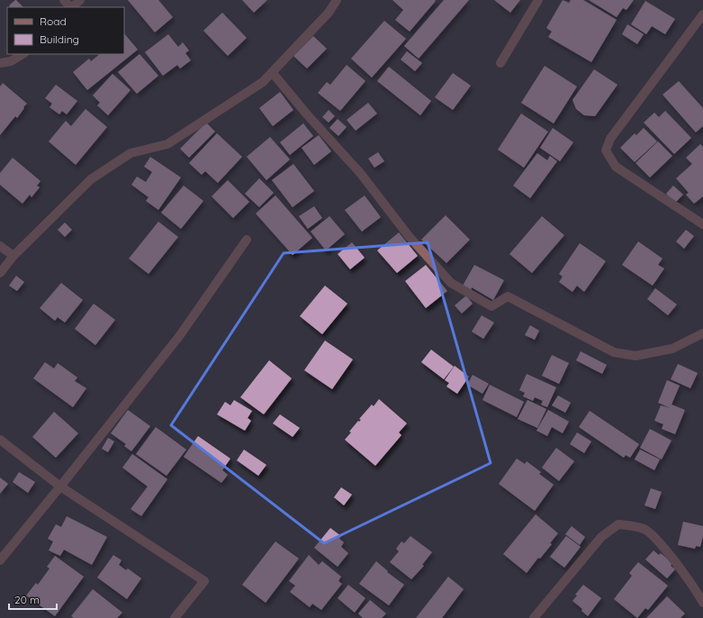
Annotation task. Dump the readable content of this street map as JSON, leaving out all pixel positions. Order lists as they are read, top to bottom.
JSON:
{
  "legend": ["Road", "Building"],
  "scale_bar": "20 m"
}
